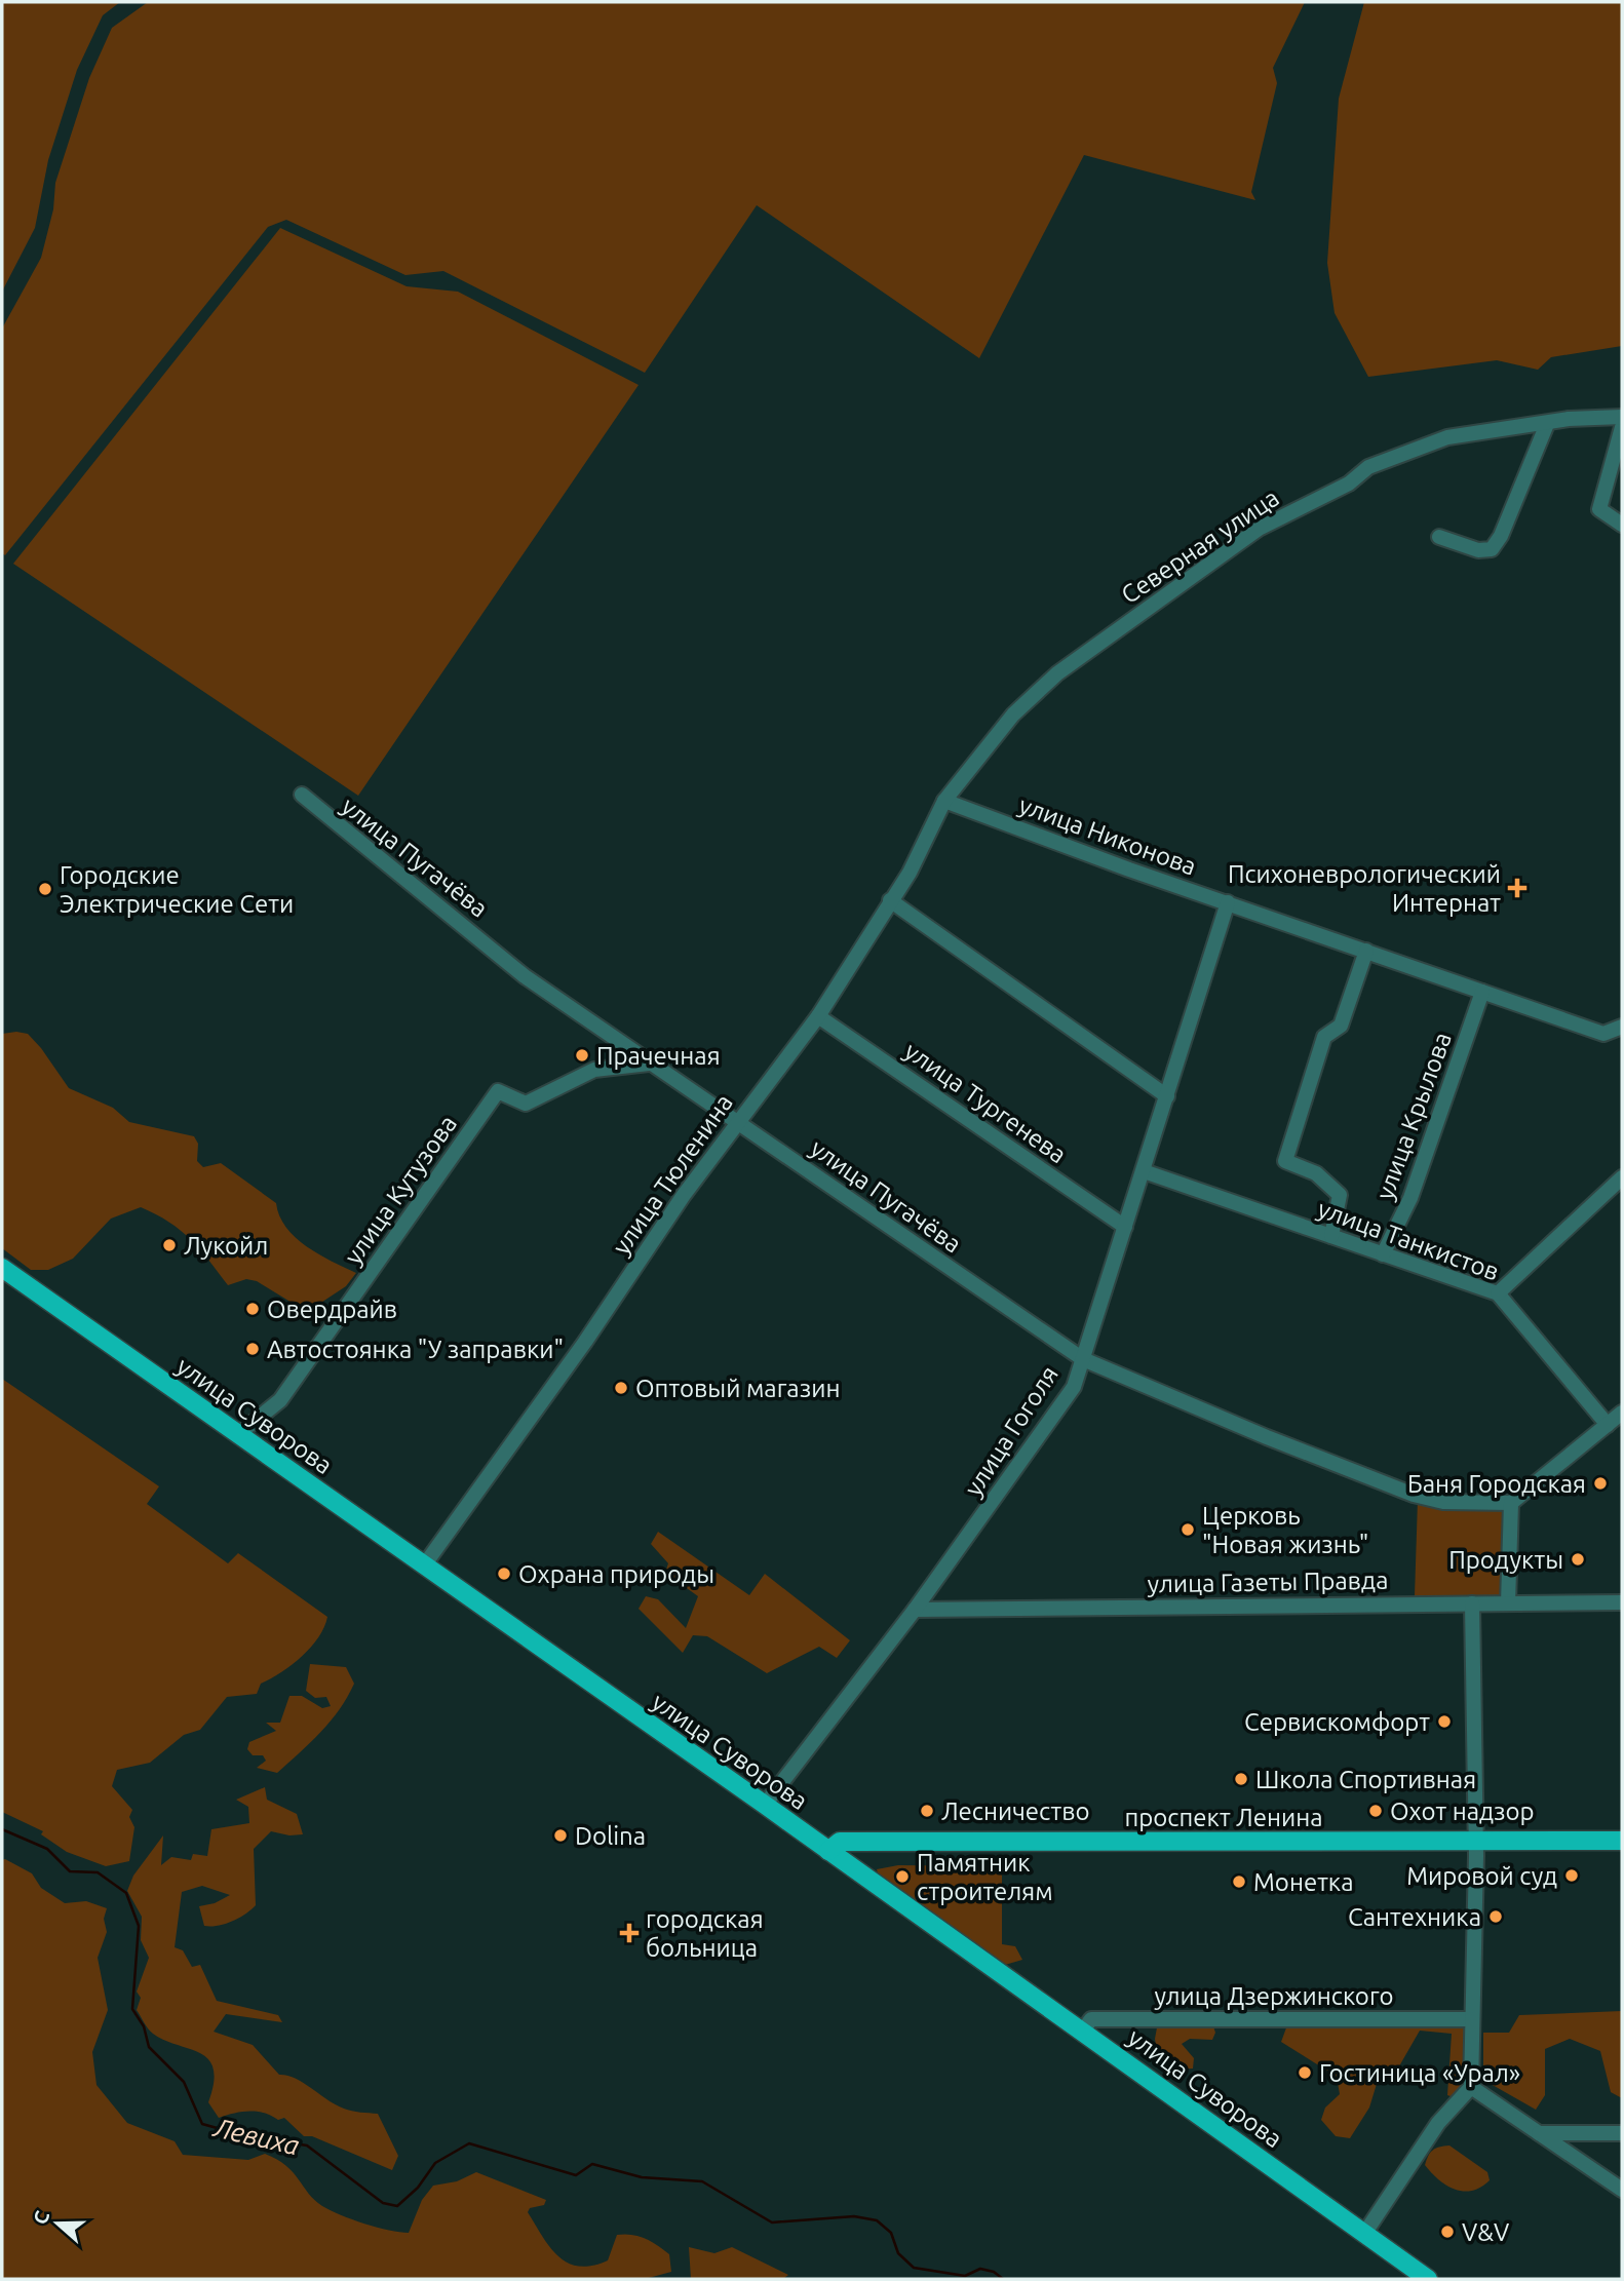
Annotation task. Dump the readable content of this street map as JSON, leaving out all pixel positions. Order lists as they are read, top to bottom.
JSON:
{
  "streets": {
    "main road": ["улица Суворова", "проспект Ленина"],
    "street": [
      "Северная улица",
      "улица Никонова",
      "улица Пугачёва",
      "улица Тургенева",
      "улица Крылова",
      "улица Тюленина",
      "улица Кутузова",
      "улица Танкистов",
      "улица Гоголя",
      "улица Газеты Правда",
      "улица Дзержинского"
    ]
  },
  "crossings": [
    ["Северная улица", "улица Никонова"],
    ["Северная улица", "улица Тюленина"],
    ["улица Никонова", "улица Крылова"],
    ["улица Никонова", "улица Тюленина"],
    ["улица Никонова", "улица Гоголя"],
    ["улица Пугачёва", "улица Тюленина"],
    ["улица Пугачёва", "улица Кутузова"],
    ["улица Пугачёва", "улица Гоголя"],
    ["улица Тургенева", "улица Тюленина"],
    ["улица Тургенева", "улица Гоголя"],
    ["улица Крылова", "улица Танкистов"],
    ["улица Тюленина", "улица Суворова"],
    ["улица Кутузова", "улица Суворова"],
    ["улица Танкистов", "улица Гоголя"],
    ["улица Суворова", "улица Гоголя"],
    ["улица Суворова", "проспект Ленина"],
    ["улица Суворова", "улица Дзержинского"],
    ["улица Гоголя", "улица Газеты Правда"]
  ],
  "water": ["Левиха"],
  "places": {
    "health": ["Психоневрологический Интернат", "городская больница"],
    "other": [
      "Городские Электрические Сети",
      "Прачечная",
      "Лукойл",
      "Овердрайв",
      "Автостоянка \"У заправки\"",
      "Оптовый магазин",
      "Баня Городская",
      "Церковь \"Новая жизнь\"",
      "Продукты",
      "Охрана природы",
      "Сервискомфорт",
      "Школа Спортивная",
      "Лесничество",
      "Охот надзор",
      "Dolina",
      "Мировой суд",
      "Памятник строителям",
      "Монетка",
      "Сантехника",
      "Гостиница «Урал»",
      "V&V"
    ]
  },
  "north": "left"
}
